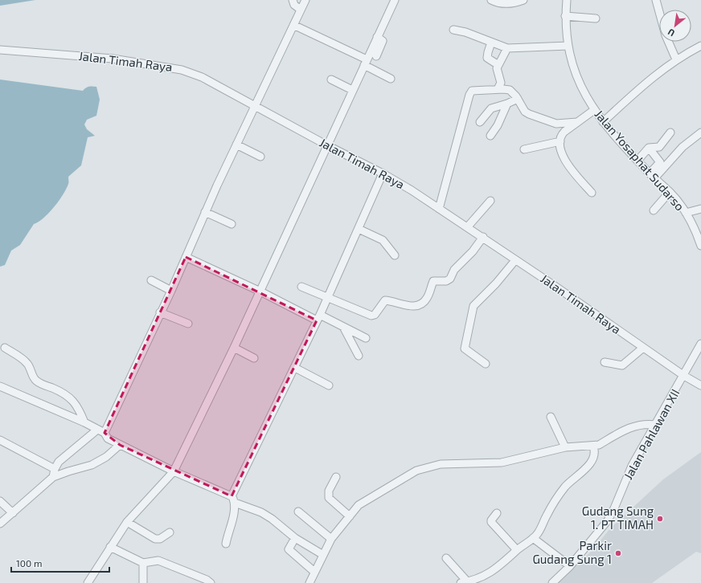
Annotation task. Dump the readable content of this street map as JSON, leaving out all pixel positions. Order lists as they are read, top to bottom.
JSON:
{
  "streets": {
    "street": ["Jalan Timah Raya", "Jalan Yosaphat Sudarso", "Jalan Pahlawan XII"]
  },
  "crossings": [
    ["Jalan Timah Raya", "Jalan Pahlawan XII"]
  ],
  "places": ["Gudang Sung 1. PT TIMAH", "Parkir Gudang Sung 1"],
  "scale_bar": "100 m",
  "north": "bottom left"
}
